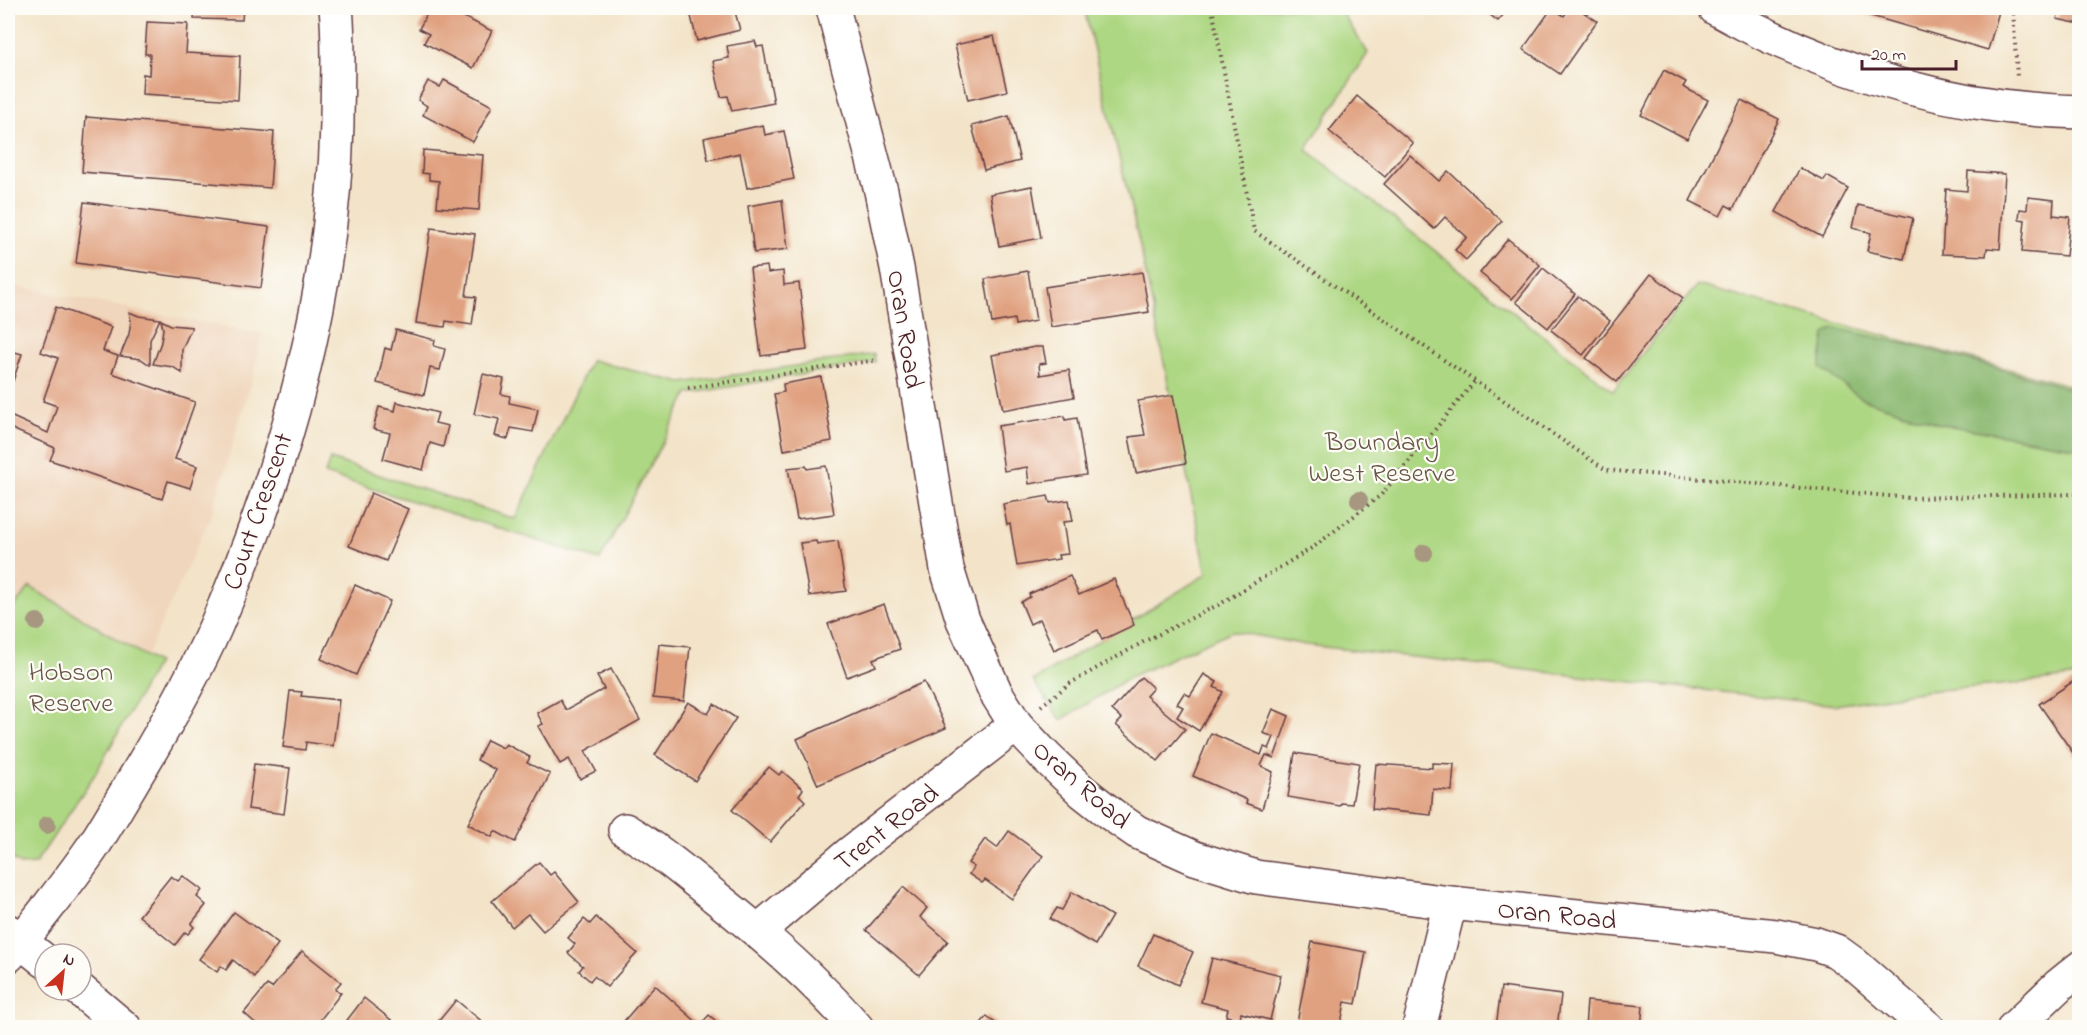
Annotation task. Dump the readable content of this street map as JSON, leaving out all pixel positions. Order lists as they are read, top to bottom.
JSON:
{
  "streets": {
    "street": ["Oran Road", "Court Crescent", "Trent Road"]
  },
  "crossings": [
    ["Oran Road", "Trent Road"]
  ],
  "parks": ["Boundary West Reserve", "Hobson Reserve"],
  "scale_bar": "20 m",
  "north": "top right"
}
